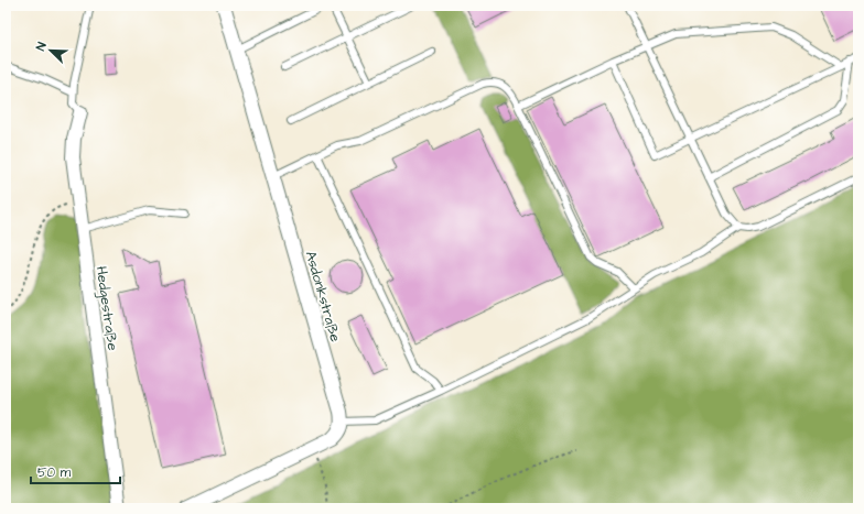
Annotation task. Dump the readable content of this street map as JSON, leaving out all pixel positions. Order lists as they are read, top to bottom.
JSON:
{
  "streets": {
    "street": ["Asdonkstraße", "Hedgestraße"]
  },
  "scale_bar": "50 m",
  "north": "top left"
}
